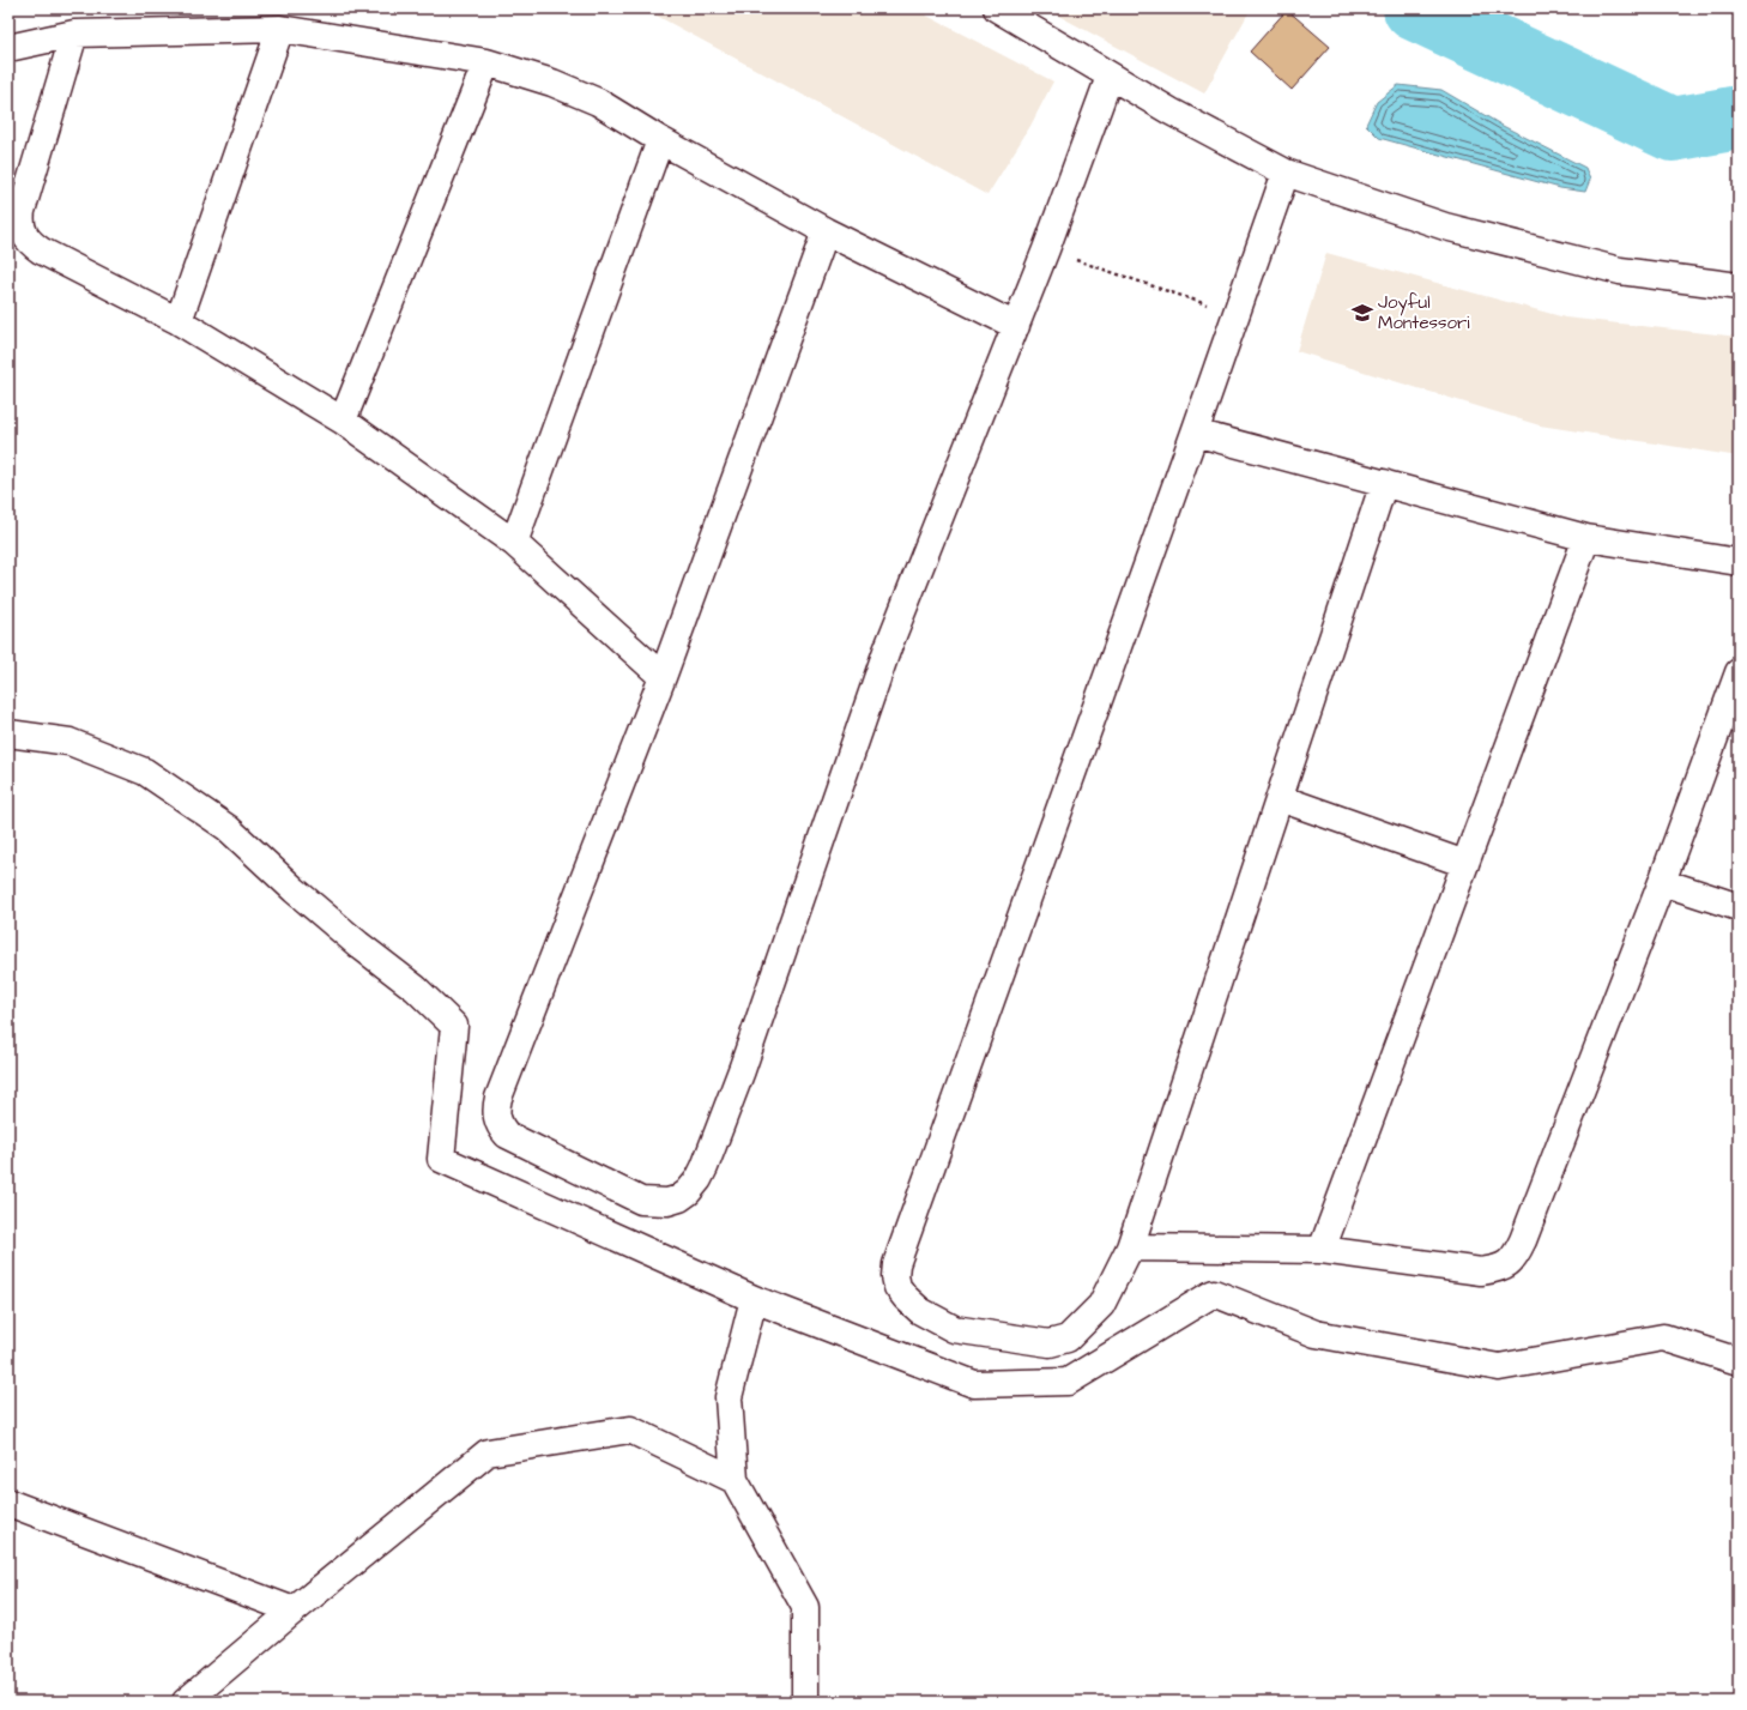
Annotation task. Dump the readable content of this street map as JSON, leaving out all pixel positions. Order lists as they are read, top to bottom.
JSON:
{
  "places": {
    "school or university": ["Joyful Montessori"]
  }
}
